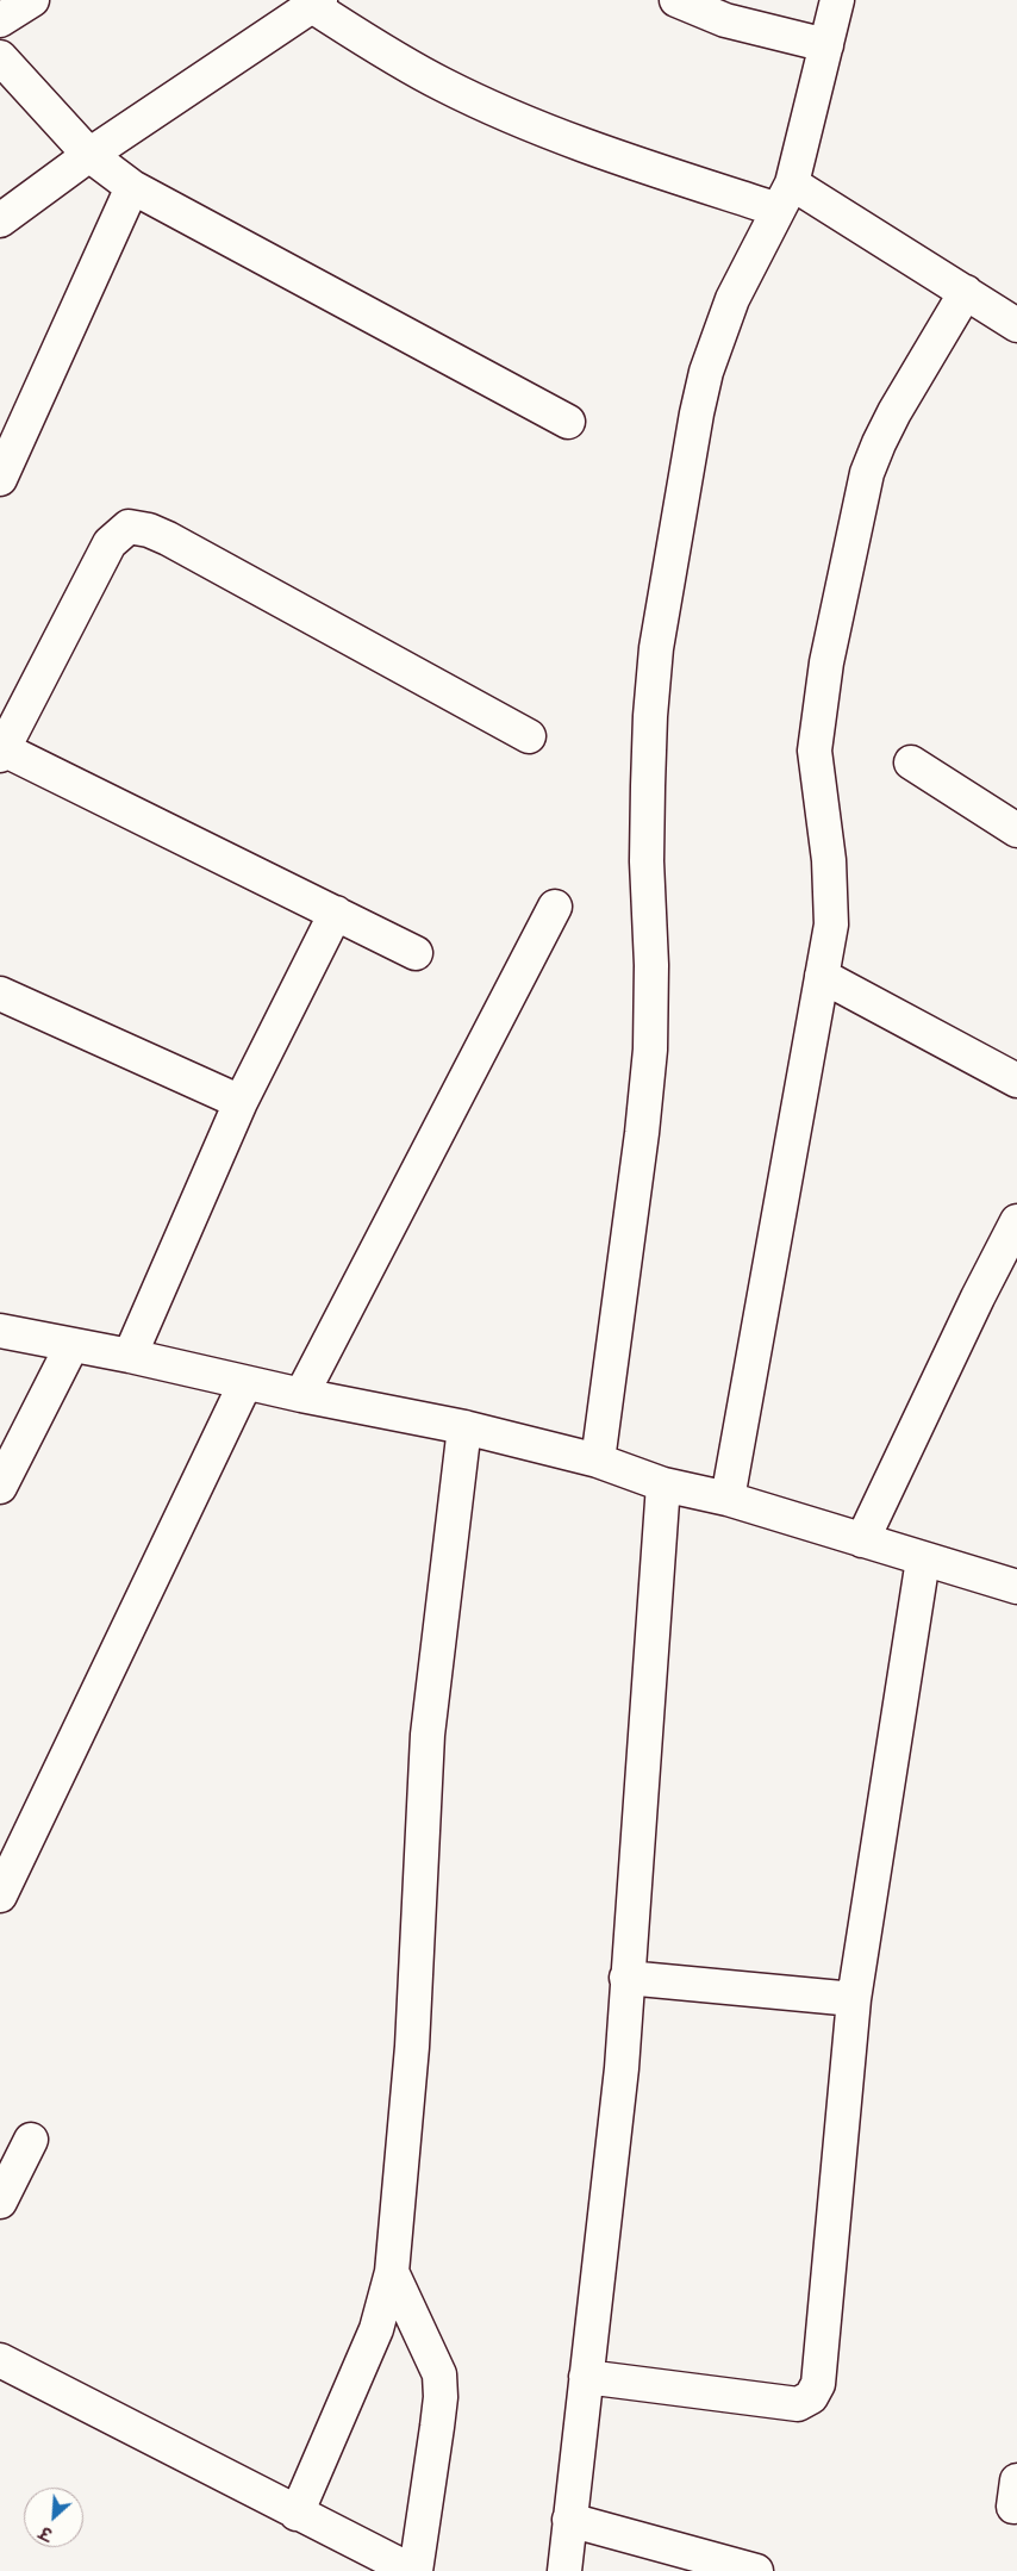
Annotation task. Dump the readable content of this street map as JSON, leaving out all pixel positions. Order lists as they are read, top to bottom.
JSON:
{
  "north": "bottom left"
}
